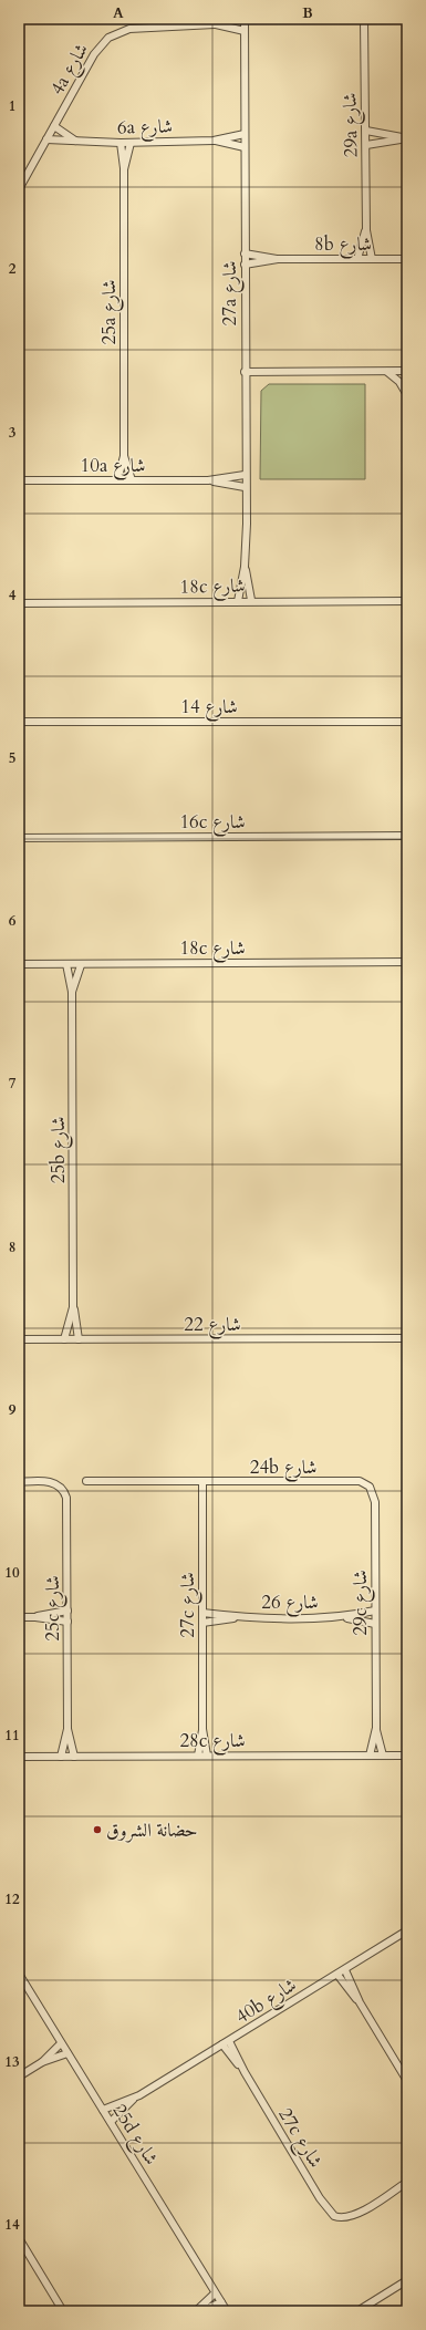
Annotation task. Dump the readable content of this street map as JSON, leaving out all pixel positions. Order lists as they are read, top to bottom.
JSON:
{
  "streets": {
    "street": [
      "4a شارع",
      "29a شارع",
      "6a شارع",
      "8b شارع",
      "27a شارع",
      "25a شارع",
      "10a شارع",
      "18c شارع",
      "شارع 14",
      "16c شارع",
      "25b شارع",
      "شارع 22",
      "24b شارع",
      "شارع 26",
      "29c شارع",
      "27c شارع",
      "25c شارع",
      "28c شارع",
      "40b شارع",
      "25d شارع"
    ]
  },
  "crossings": [
    ["4a شارع", "6a شارع"],
    ["4a شارع", "27a شارع"],
    ["29a شارع", "8b شارع"],
    ["6a شارع", "27a شارع"],
    ["6a شارع", "25a شارع"],
    ["8b شارع", "27a شارع"],
    ["27a شارع", "10a شارع"],
    ["27a شارع", "18c شارع"],
    ["25a شارع", "10a شارع"],
    ["18c شارع", "25b شارع"],
    ["25b شارع", "شارع 22"],
    ["24b شارع", "29c شارع"],
    ["24b شارع", "27c شارع"],
    ["شارع 26", "29c شارع"],
    ["شارع 26", "27c شارع"],
    ["29c شارع", "28c شارع"],
    ["27c شارع", "28c شارع"],
    ["27c شارع", "40b شارع"],
    ["25c شارع", "28c شارع"],
    ["40b شارع", "25d شارع"]
  ],
  "places": ["حضانة الشروق"],
  "grid": {
    "columns": ["A", "B"],
    "rows": [
      "1",
      "2",
      "3",
      "4",
      "5",
      "6",
      "7",
      "8",
      "9",
      "10",
      "11",
      "12",
      "13",
      "14"
    ]
  }
}
